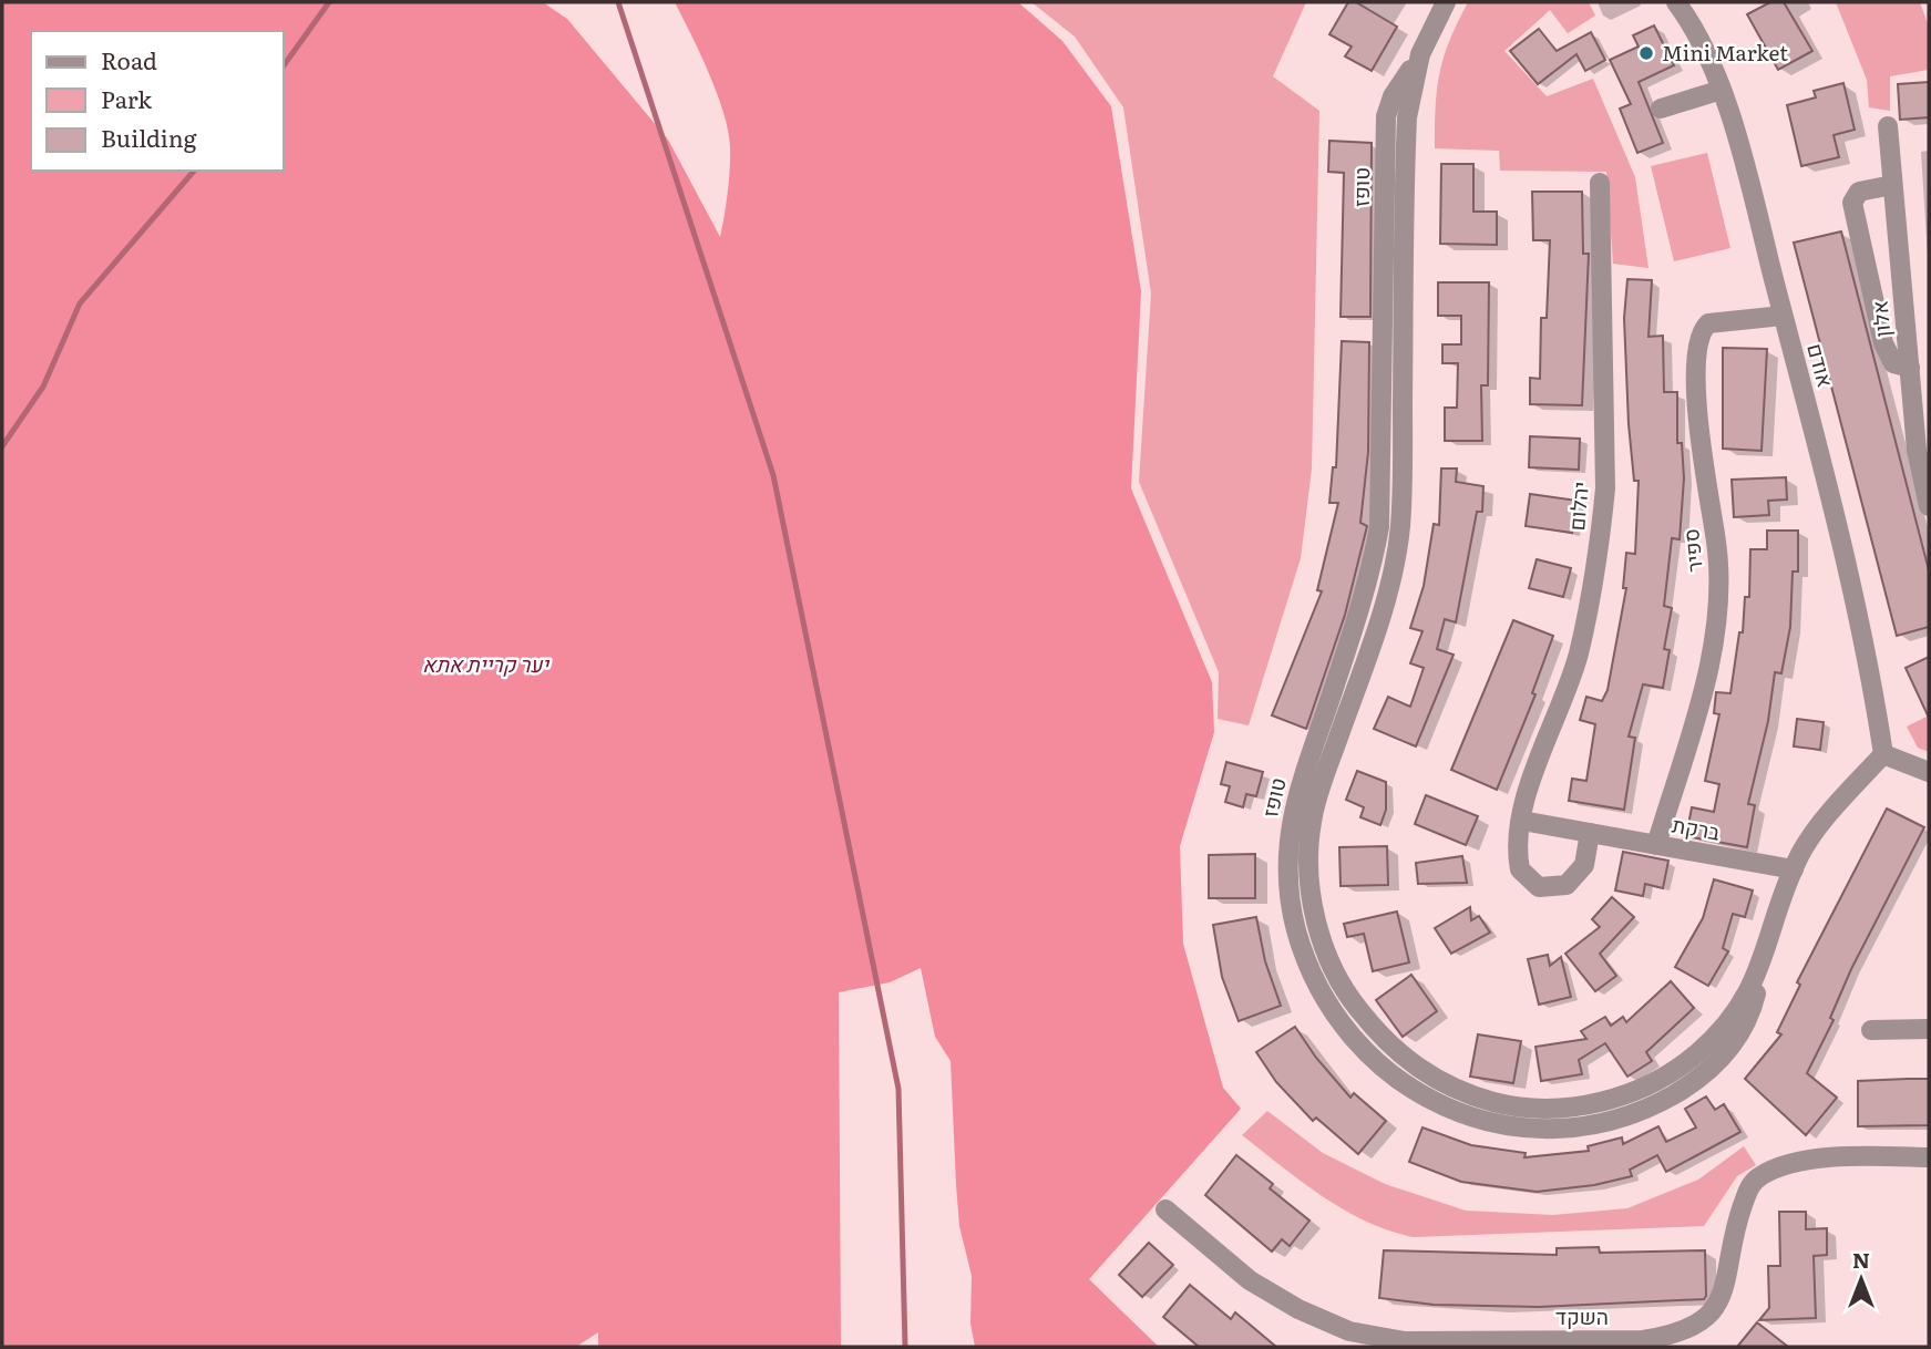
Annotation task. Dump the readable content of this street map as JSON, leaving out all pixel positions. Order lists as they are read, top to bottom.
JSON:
{
  "streets": {
    "street": [
      "טופז",
      "אלון",
      "אודם",
      "יהלום",
      "ספיר",
      "ברקת",
      "השקד"
    ]
  },
  "crossings": [
    ["טופז", "אודם"],
    ["טופז", "ברקת"],
    ["אודם", "ספיר"],
    ["יהלום", "ברקת"],
    ["ספיר", "ברקת"]
  ],
  "parks": ["יער קריית אתא"],
  "places": ["Mini Market"],
  "legend": ["Road", "Park", "Building"],
  "north": "top"
}
